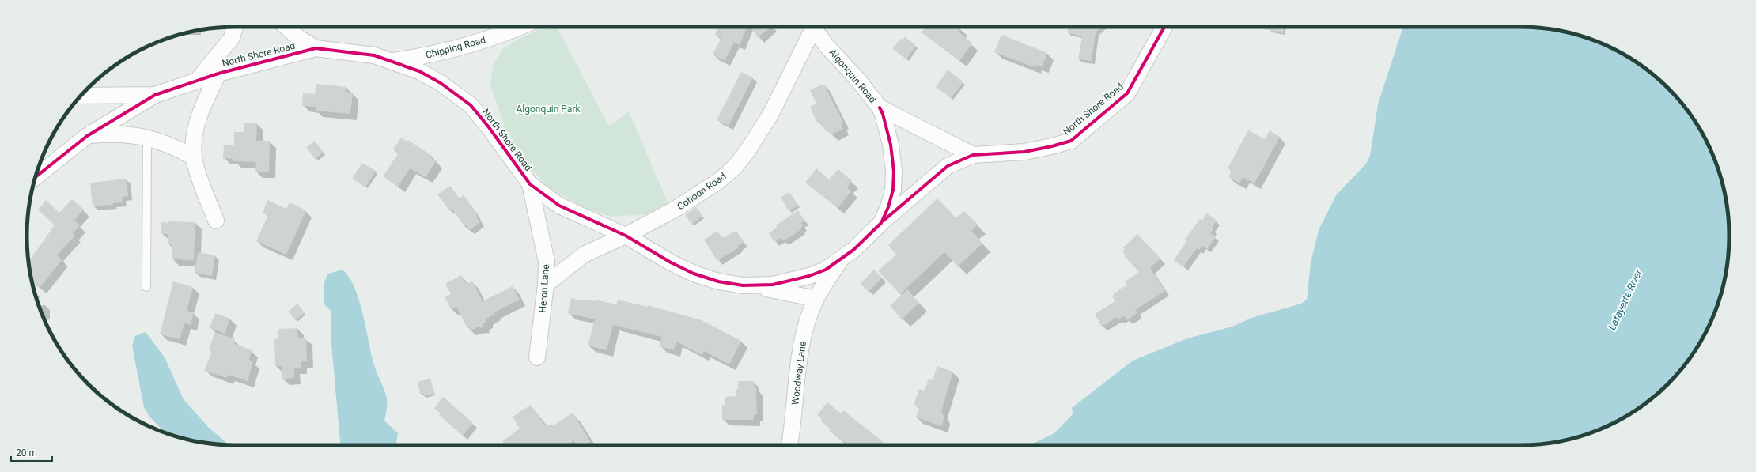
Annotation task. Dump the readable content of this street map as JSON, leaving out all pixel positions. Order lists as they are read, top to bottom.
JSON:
{
  "streets": {
    "street": [
      "Chipping Road",
      "North Shore Road",
      "Algonquin Road",
      "Cohoon Road",
      "Heron Lane",
      "Woodway Lane"
    ]
  },
  "crossings": [
    ["Chipping Road", "North Shore Road"],
    ["North Shore Road", "Algonquin Road"],
    ["North Shore Road", "Cohoon Road"],
    ["North Shore Road", "Heron Lane"],
    ["North Shore Road", "Woodway Lane"],
    ["Cohoon Road", "Heron Lane"]
  ],
  "water": ["Lafayette River"],
  "parks": ["Algonquin Park"],
  "scale_bar": "20 m"
}
